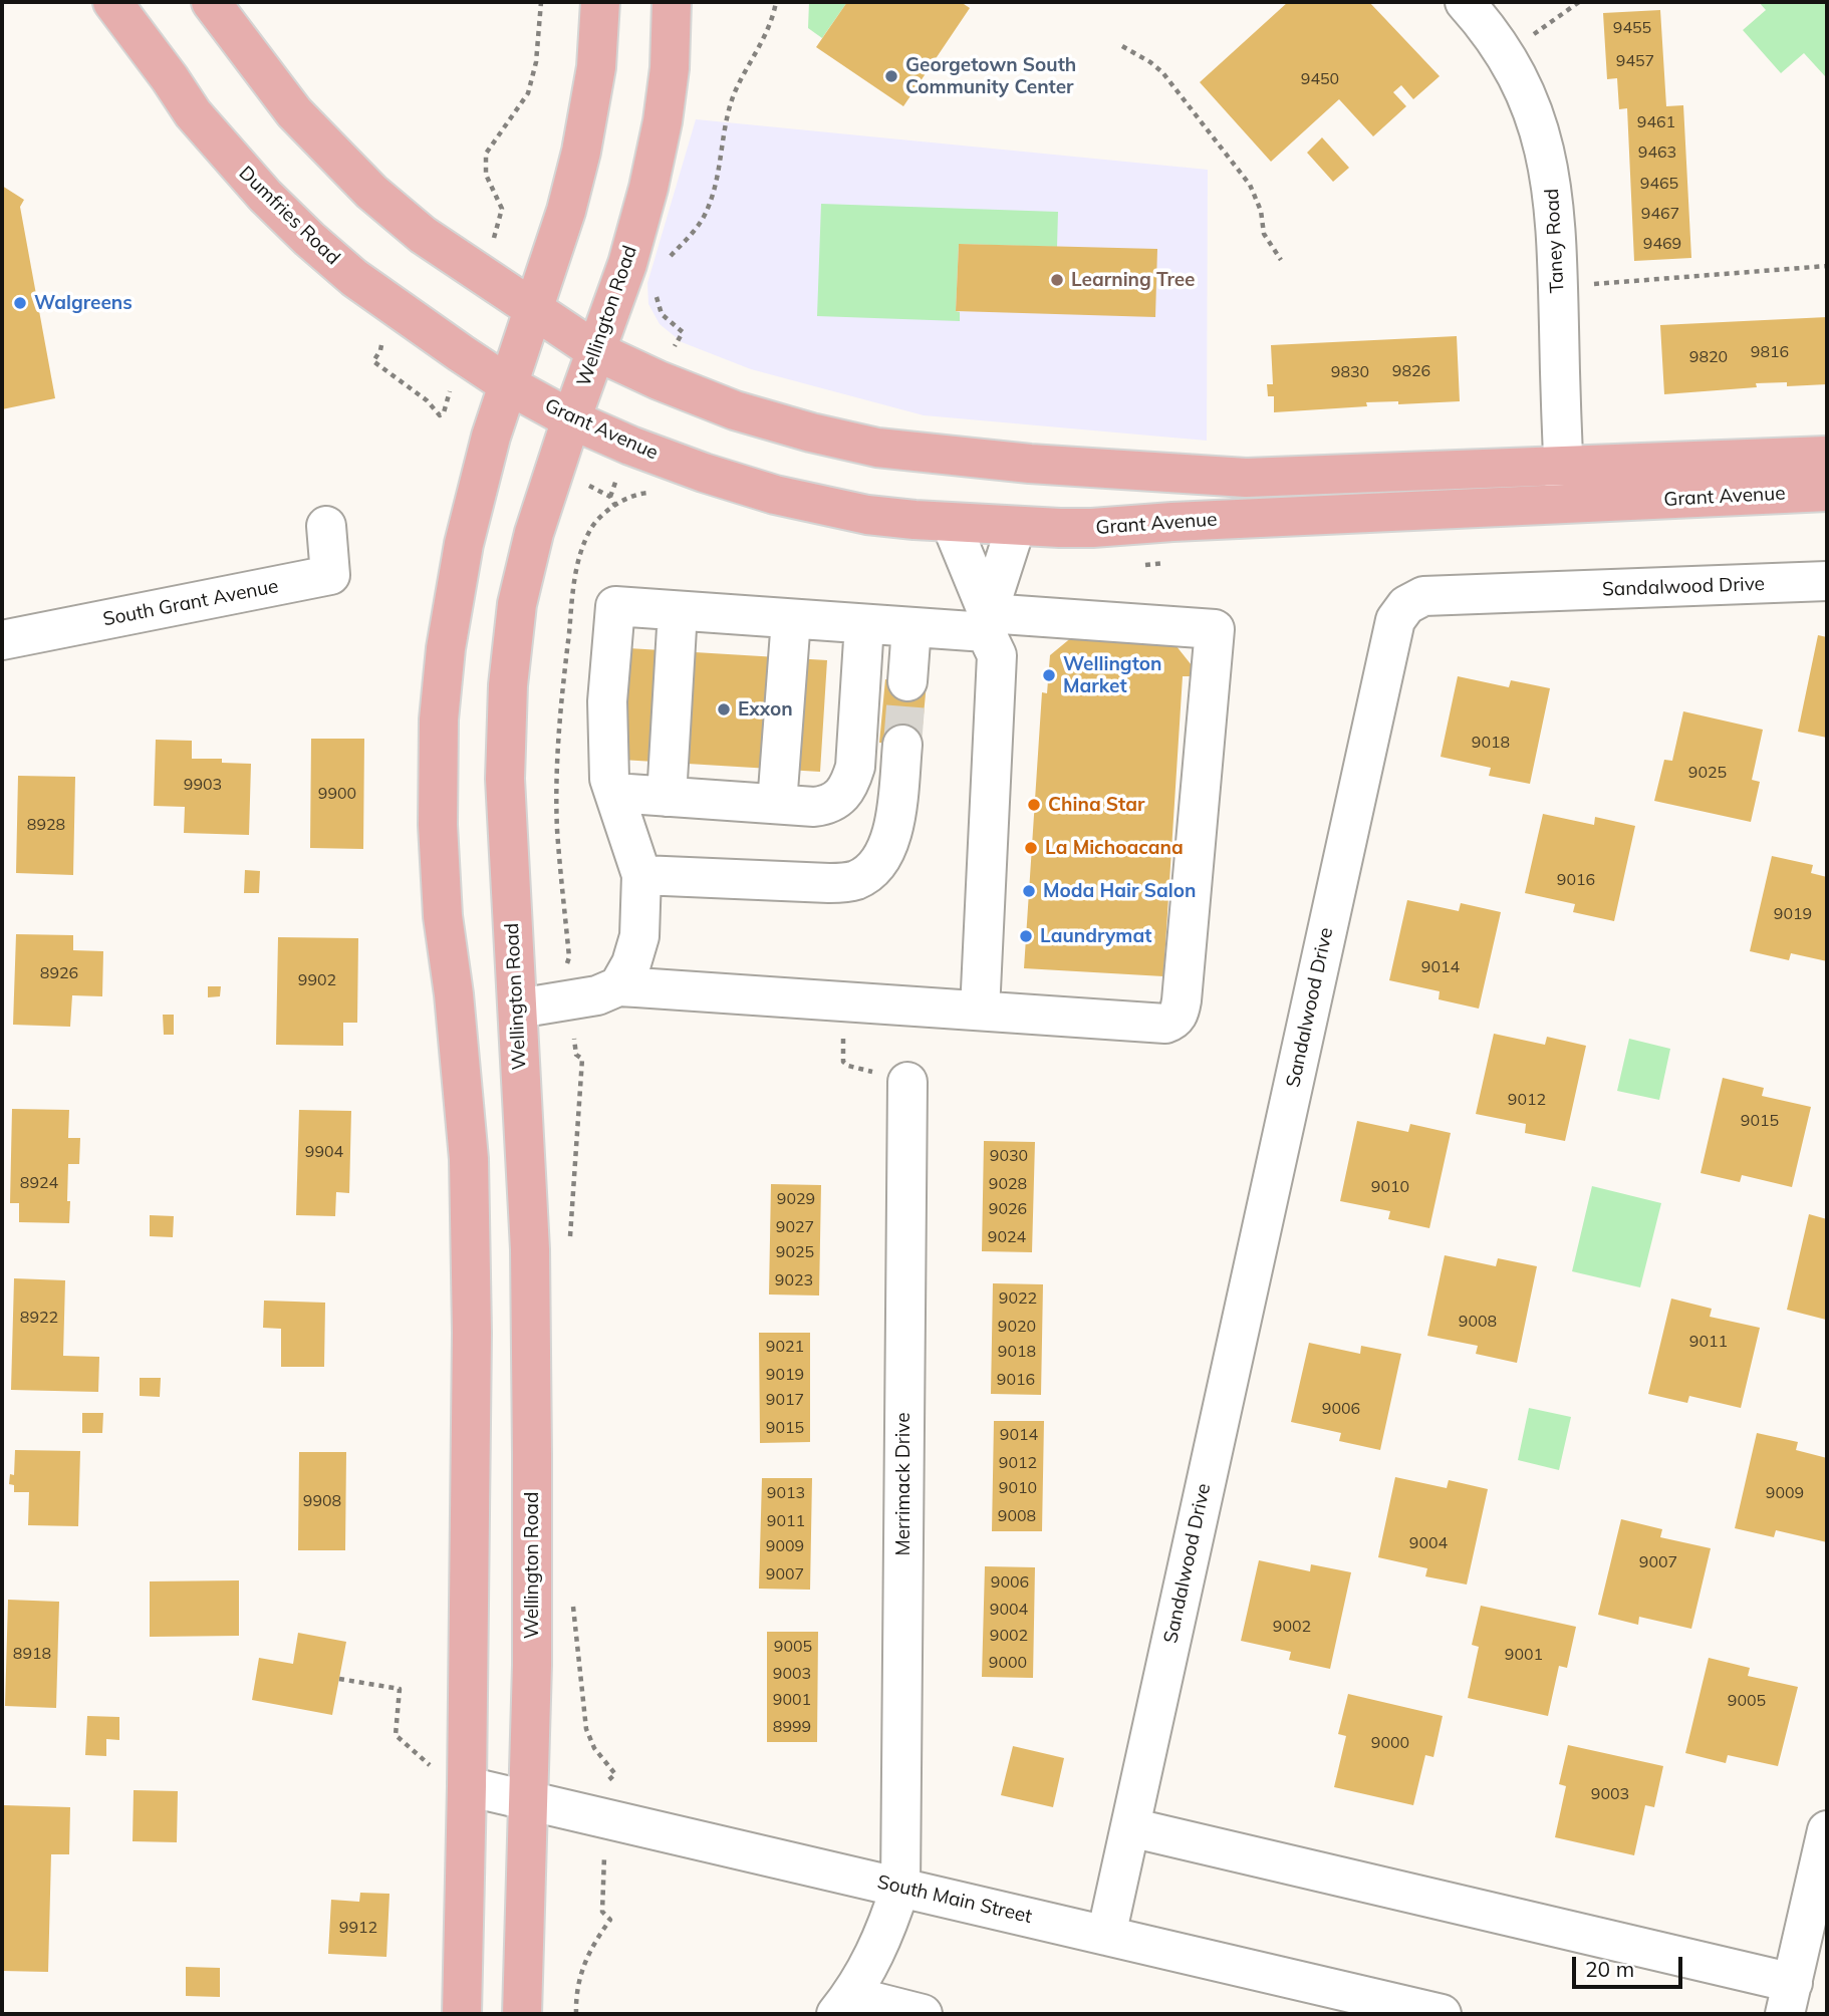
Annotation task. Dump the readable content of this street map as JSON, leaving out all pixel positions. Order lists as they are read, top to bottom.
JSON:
{
  "streets": {
    "main road": ["Dumfries Road", "Wellington Road", "Grant Avenue"],
    "street": [
      "Taney Road",
      "Sandalwood Drive",
      "South Grant Avenue",
      "Merrimack Drive",
      "South Main Street"
    ]
  },
  "crossings": [
    ["Dumfries Road", "Grant Avenue"],
    ["Taney Road", "Grant Avenue"],
    ["Wellington Road", "Grant Avenue"],
    ["Wellington Road", "South Main Street"],
    ["Sandalwood Drive", "South Main Street"],
    ["Merrimack Drive", "South Main Street"]
  ],
  "places": [
    "Georgetown South Community Center",
    "Learning Tree",
    "Walgreens",
    "Wellington Market",
    "Exxon",
    "China Star",
    "La Michoacana",
    "Moda Hair Salon",
    "Laundrymat"
  ],
  "house_numbers": [
    "9455",
    "9457",
    "9450",
    "9461",
    "9463",
    "9465",
    "9467",
    "9469",
    "9816",
    "9820",
    "9826",
    "9830",
    "9018",
    "9025",
    "9903",
    "9900",
    "8928",
    "9016",
    "9019",
    "9014",
    "8926",
    "9902",
    "9012",
    "9015",
    "9904",
    "9030",
    "8924",
    "9028",
    "9010",
    "9029",
    "9026",
    "9027",
    "9024",
    "9025",
    "9023",
    "9022",
    "8922",
    "9008",
    "9020",
    "9011",
    "9021",
    "9018",
    "9019",
    "9016",
    "9017",
    "9006",
    "9015",
    "9014",
    "9012",
    "9010",
    "9013",
    "9009",
    "9908",
    "9008",
    "9011",
    "9004",
    "9009",
    "9007",
    "9007",
    "9006",
    "9004",
    "9002",
    "9002",
    "9005",
    "8918",
    "9001",
    "9000",
    "9003",
    "9001",
    "9005",
    "8999",
    "9000",
    "9003",
    "9912"
  ],
  "scale_bar": "20 m"
}
